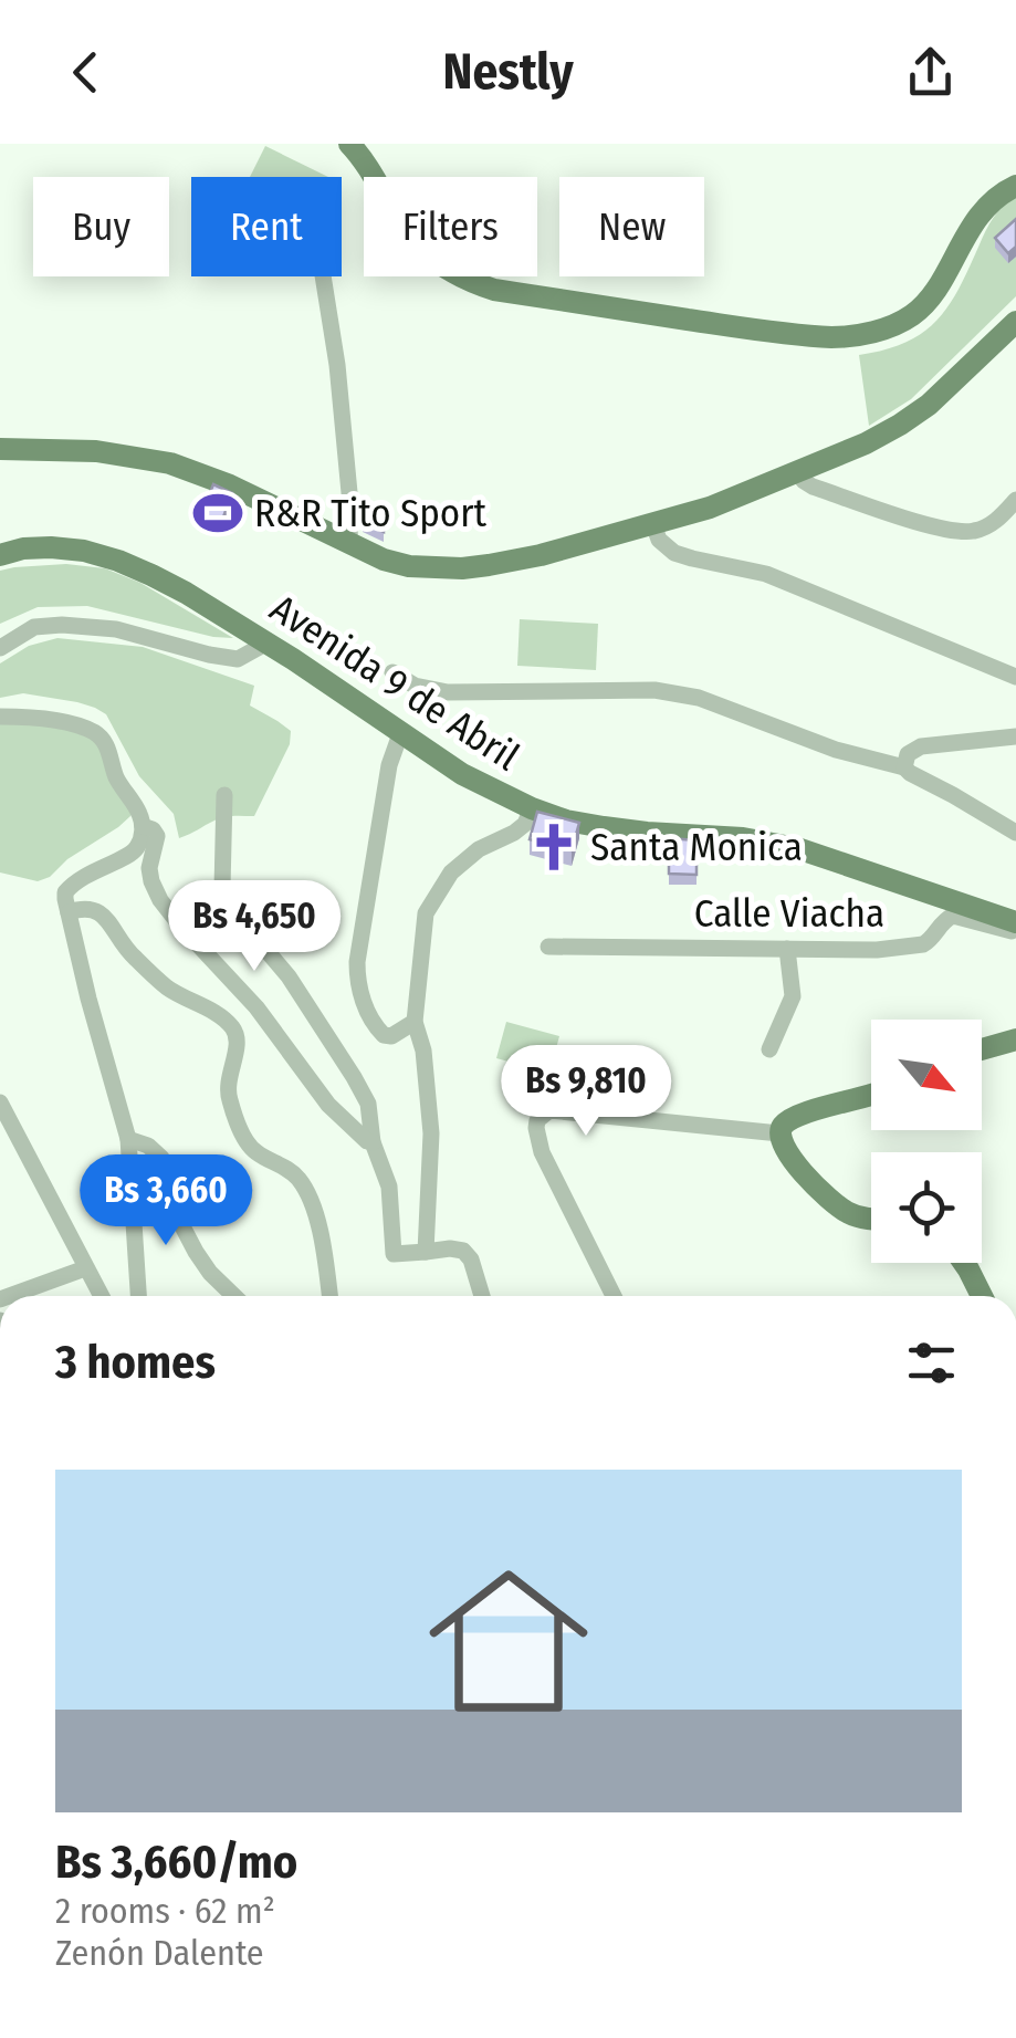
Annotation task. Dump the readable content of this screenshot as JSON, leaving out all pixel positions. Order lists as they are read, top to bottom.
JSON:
{
  "streets": {
    "main road": ["Avenida 9 de Abril"],
    "street": ["Calle Viacha"]
  },
  "places": {
    "sports": ["R&R Tito Sport"],
    "church": ["Santa Monica"]
  },
  "north": "bottom right",
  "page": {
    "header": "Nestly",
    "chip": [
      "Buy",
      "Rent",
      "Filters",
      "New"
    ],
    "price": ["Bs 4,650", "Bs 9,810", "Bs 3,660"],
    "heading": "3 homes",
    "list": [
      {
        "name": "Bs 3,660/mo",
        "note": "2 rooms · 62 m² · Zenón Dalente"
      }
    ]
  }
}
